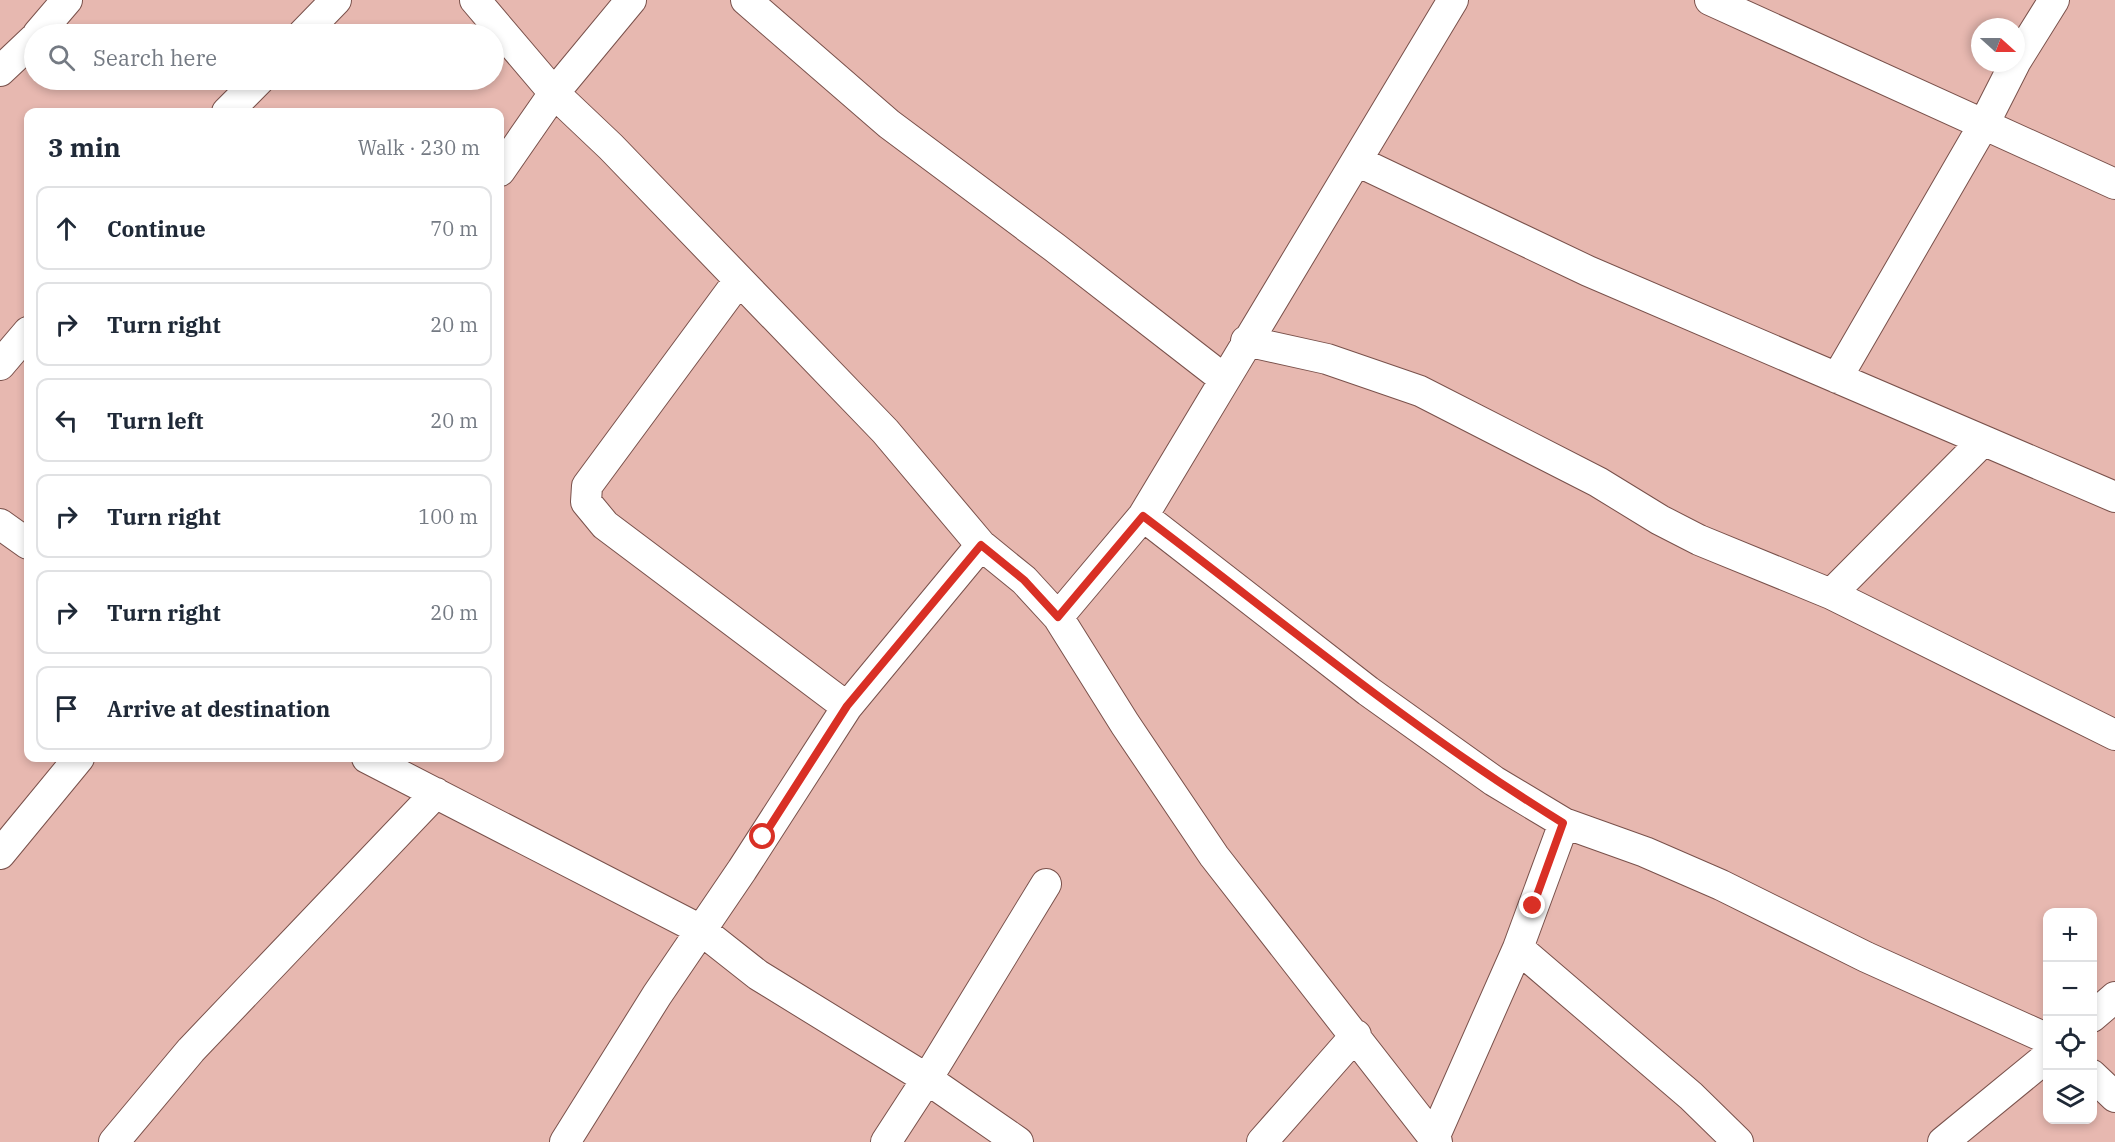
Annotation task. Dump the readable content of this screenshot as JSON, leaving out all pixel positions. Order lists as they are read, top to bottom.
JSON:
{
  "north": "right",
  "page": {
    "search": "Search here",
    "heading": ["3 min", "Walk · 230 m"],
    "list": [
      ["Continue", "70 m"],
      ["Turn right", "20 m"],
      ["Turn left", "20 m"],
      ["Turn right", "100 m"],
      ["Turn right", "20 m"],
      "Arrive at destination"
    ],
    "map_buttons": ["+", "−"]
  }
}
